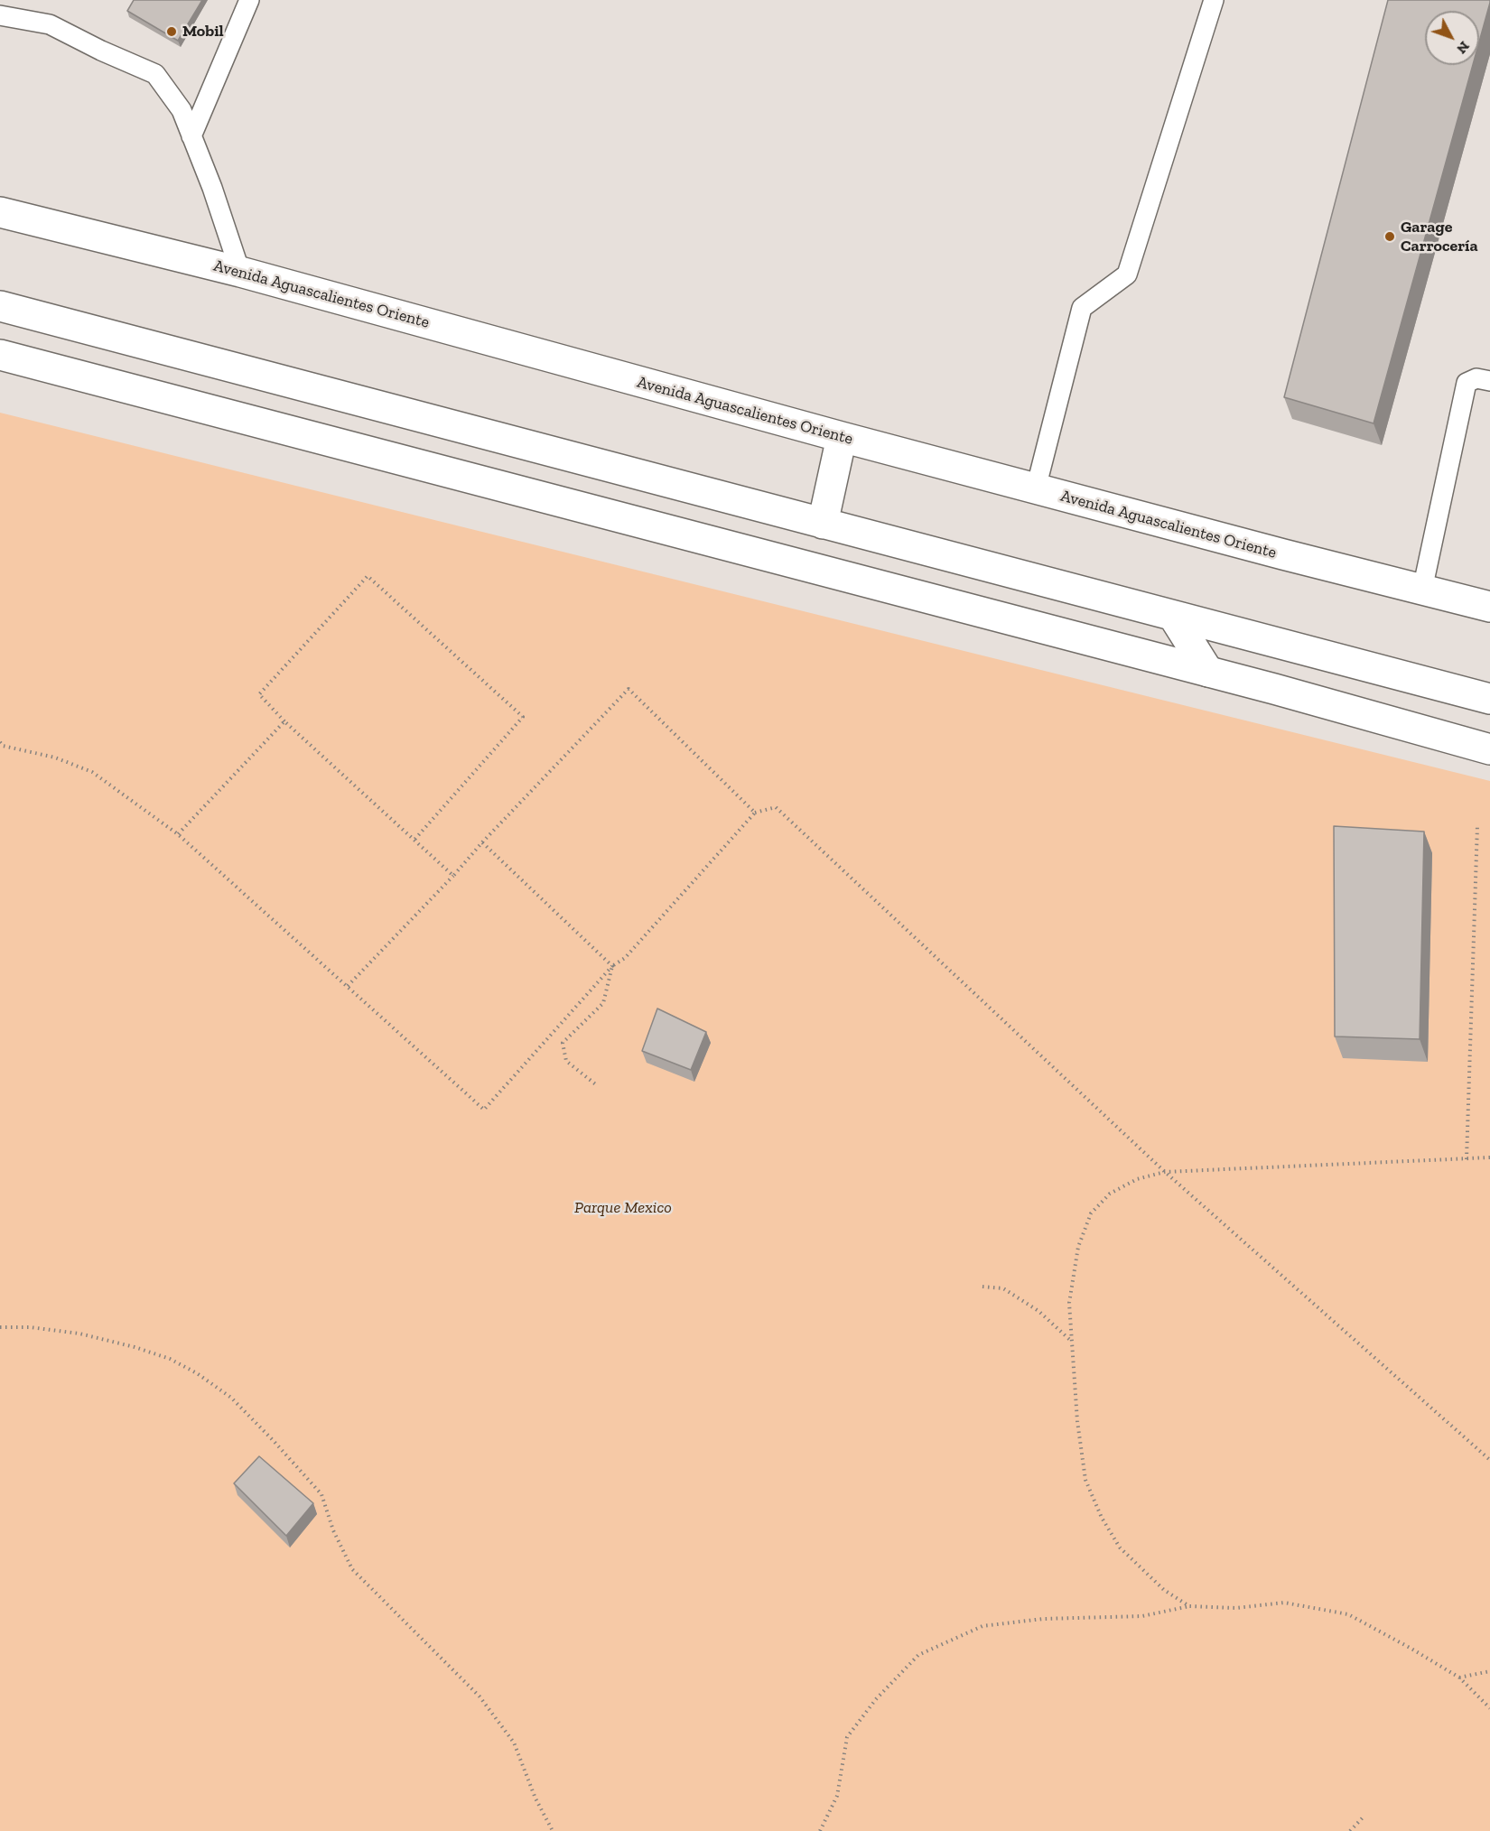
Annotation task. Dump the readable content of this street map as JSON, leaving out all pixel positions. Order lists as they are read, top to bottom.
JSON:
{
  "streets": {
    "main road": ["Avenida Aguascalientes Oriente"]
  },
  "parks": ["Parque Mexico"],
  "places": ["Mobil", "Garage Carrocería"],
  "north": "bottom right"
}
